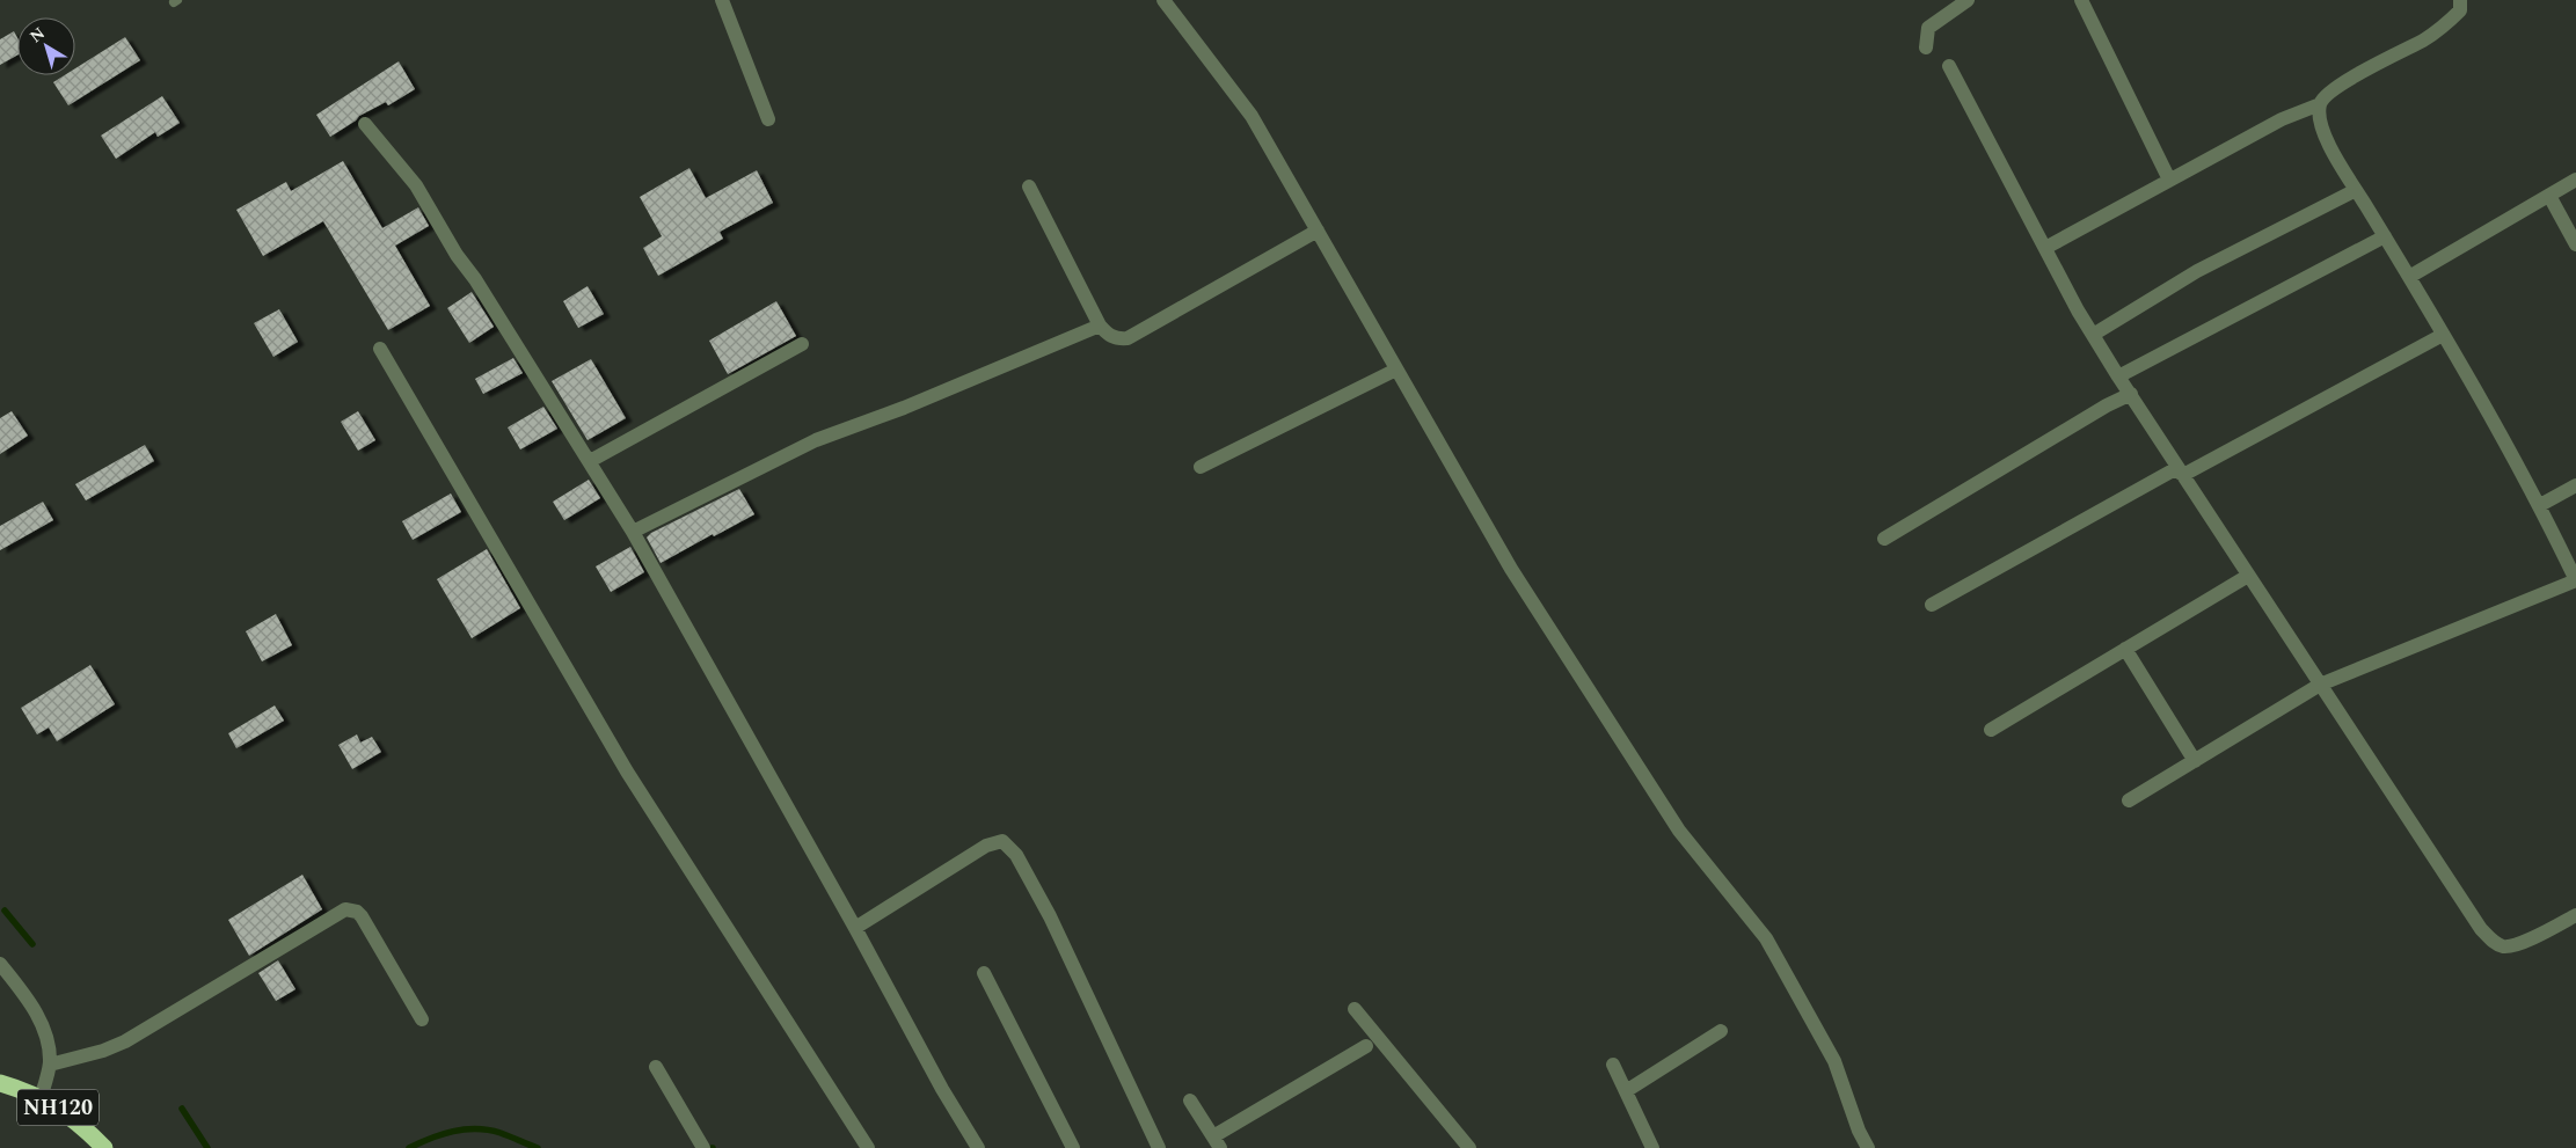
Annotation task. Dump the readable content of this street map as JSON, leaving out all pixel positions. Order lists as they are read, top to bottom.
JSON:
{
  "streets": {
    "highway": ["NH120"]
  },
  "north": "top left"
}
